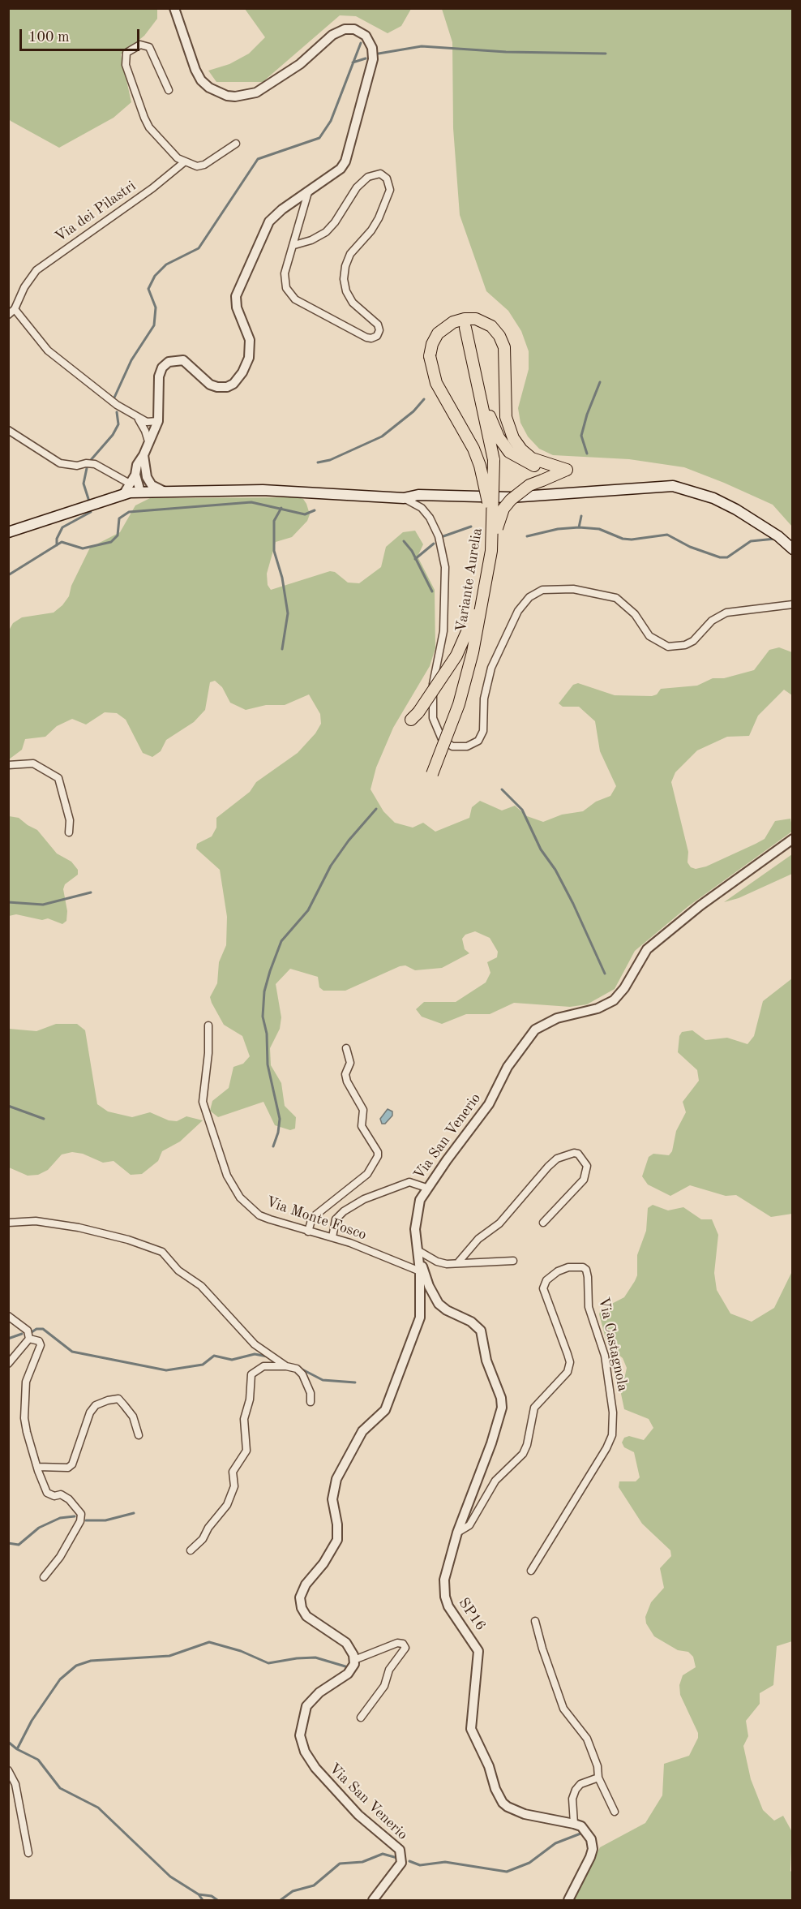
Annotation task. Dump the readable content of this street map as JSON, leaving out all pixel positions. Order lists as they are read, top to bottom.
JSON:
{
  "streets": {
    "highway": ["Variante Aurelia"],
    "street": [
      "Via dei Pilastri",
      "Via San Venerio",
      "Via Monte Fosco",
      "Via Castagnola",
      "SP16"
    ]
  },
  "crossings": [
    ["Via San Venerio", "Via Monte Fosco"],
    ["Via San Venerio", "SP16"],
    ["Via Castagnola", "SP16"]
  ],
  "scale_bar": "100 m"
}
